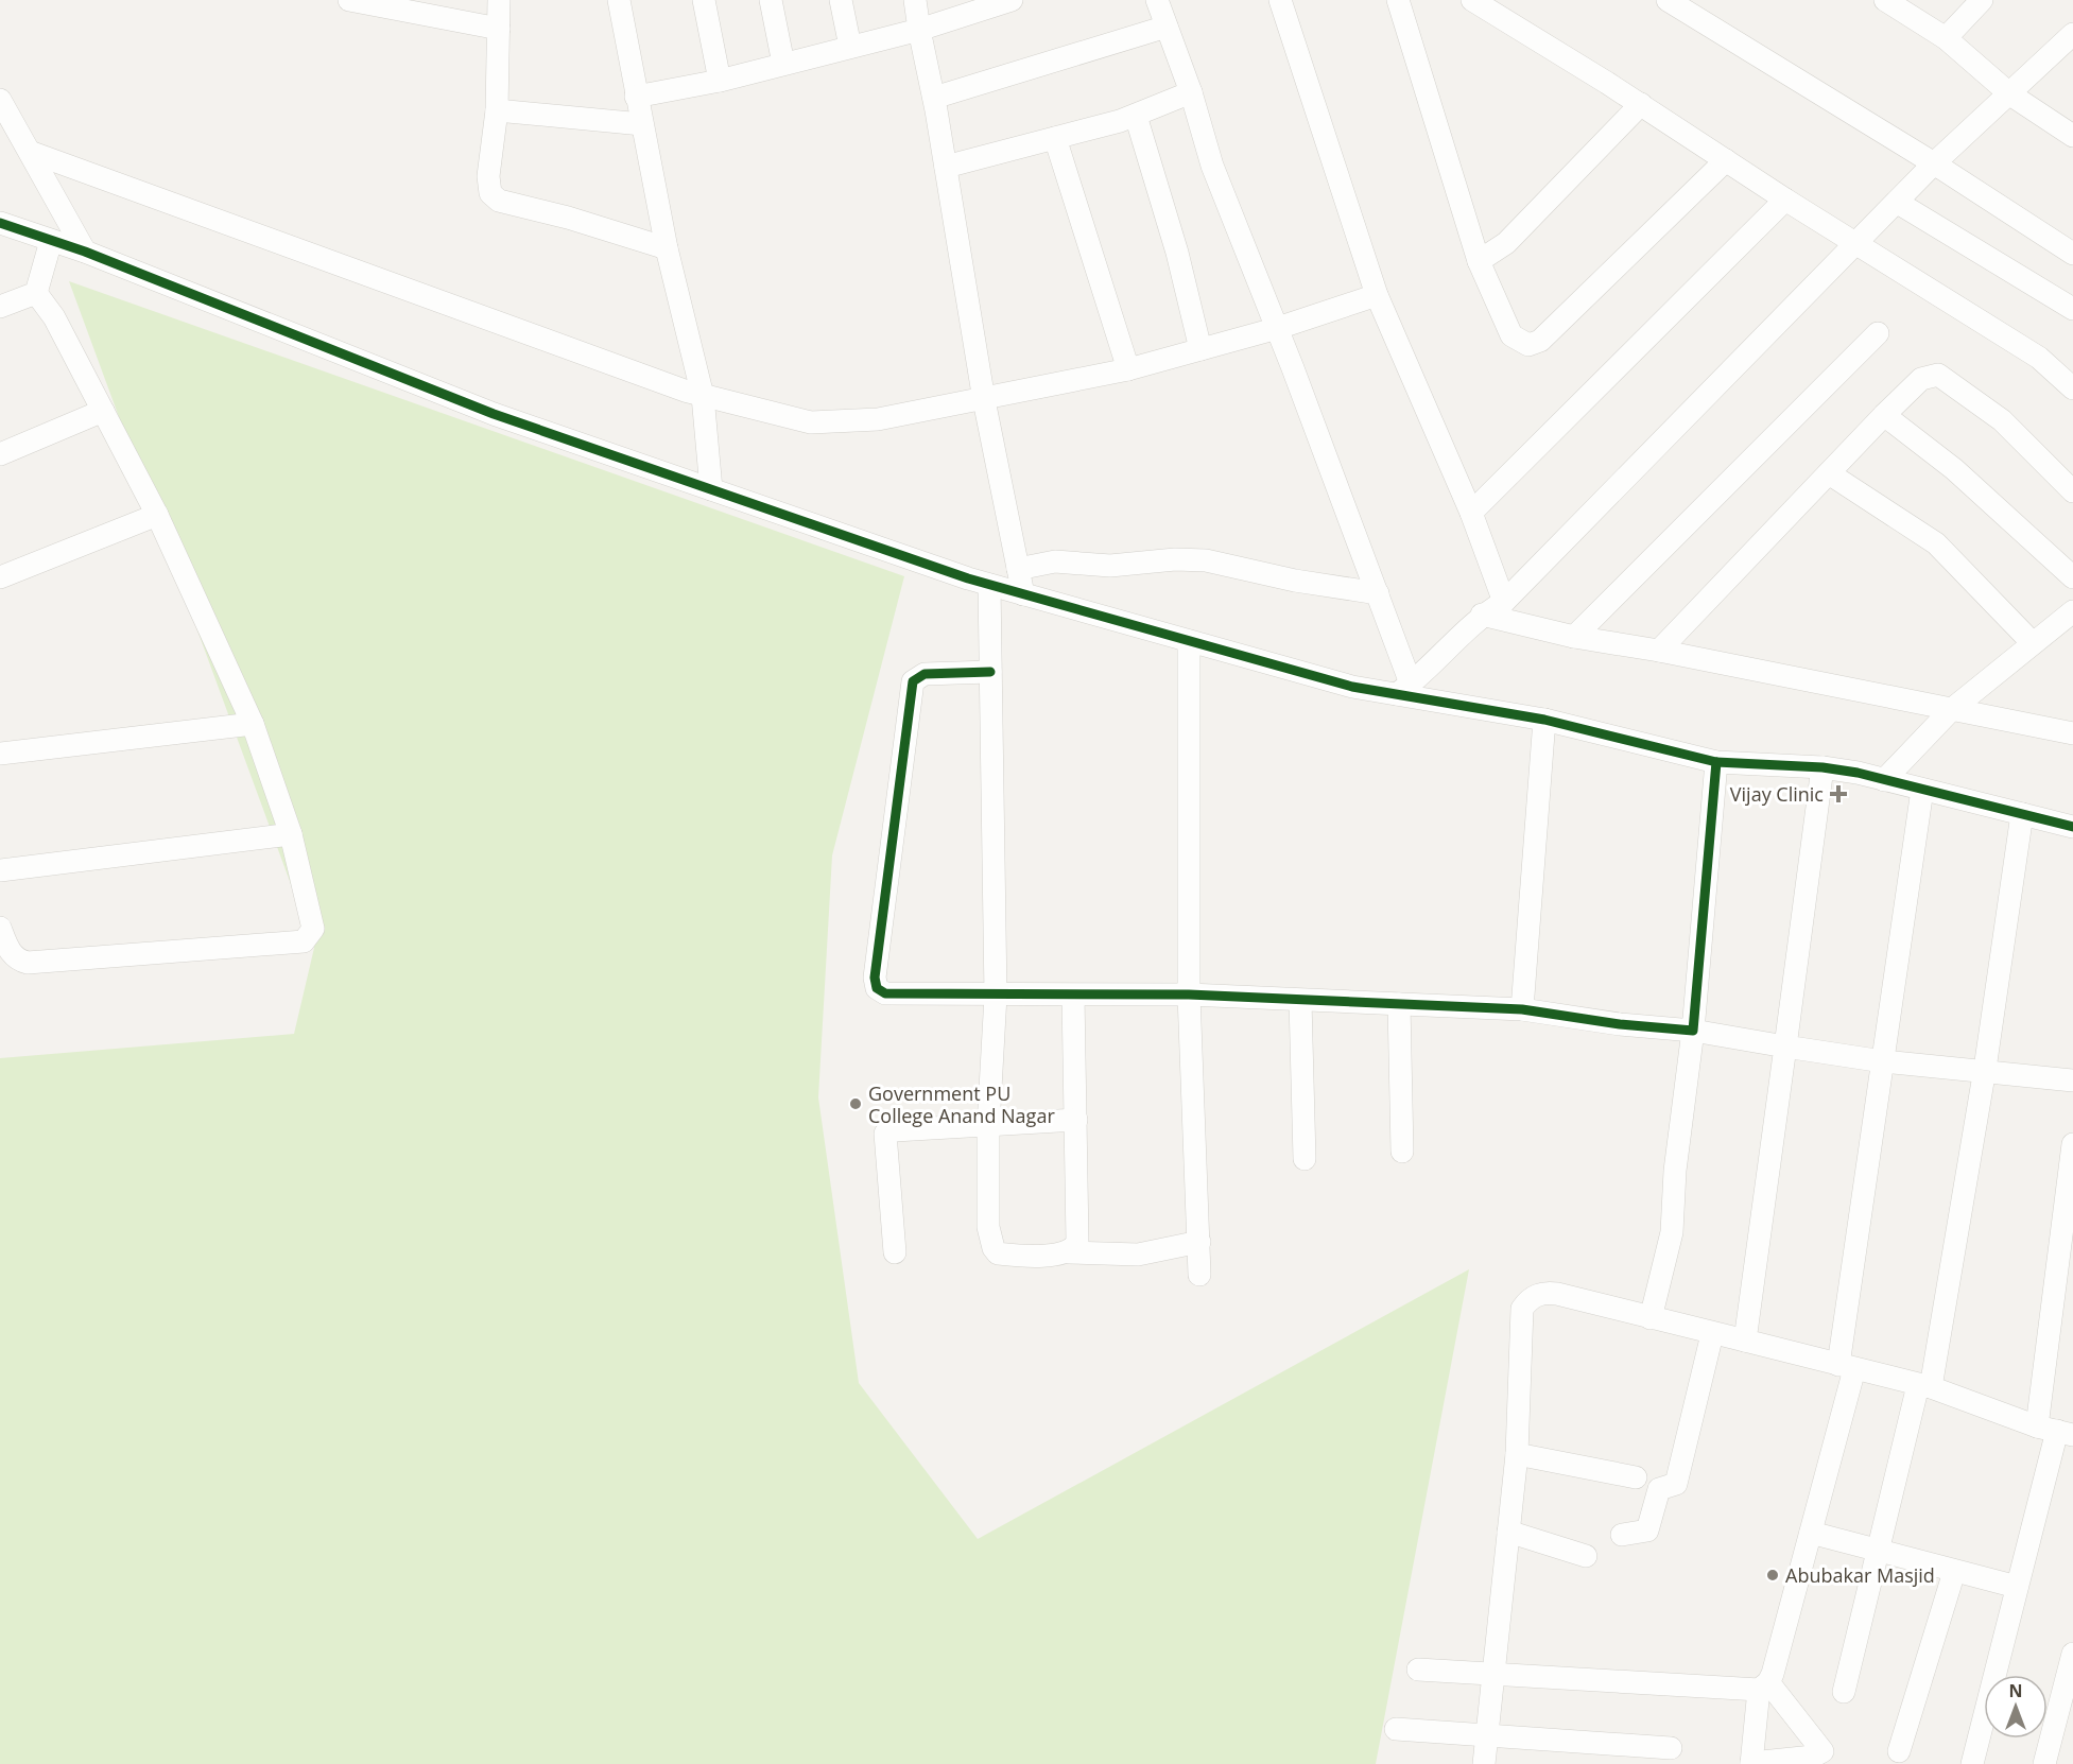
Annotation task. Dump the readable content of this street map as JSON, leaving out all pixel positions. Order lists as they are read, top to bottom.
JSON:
{
  "places": {
    "health": ["Vijay Clinic"],
    "other": ["Government PU College Anand Nagar", "Abubakar Masjid"]
  },
  "north": "top"
}
